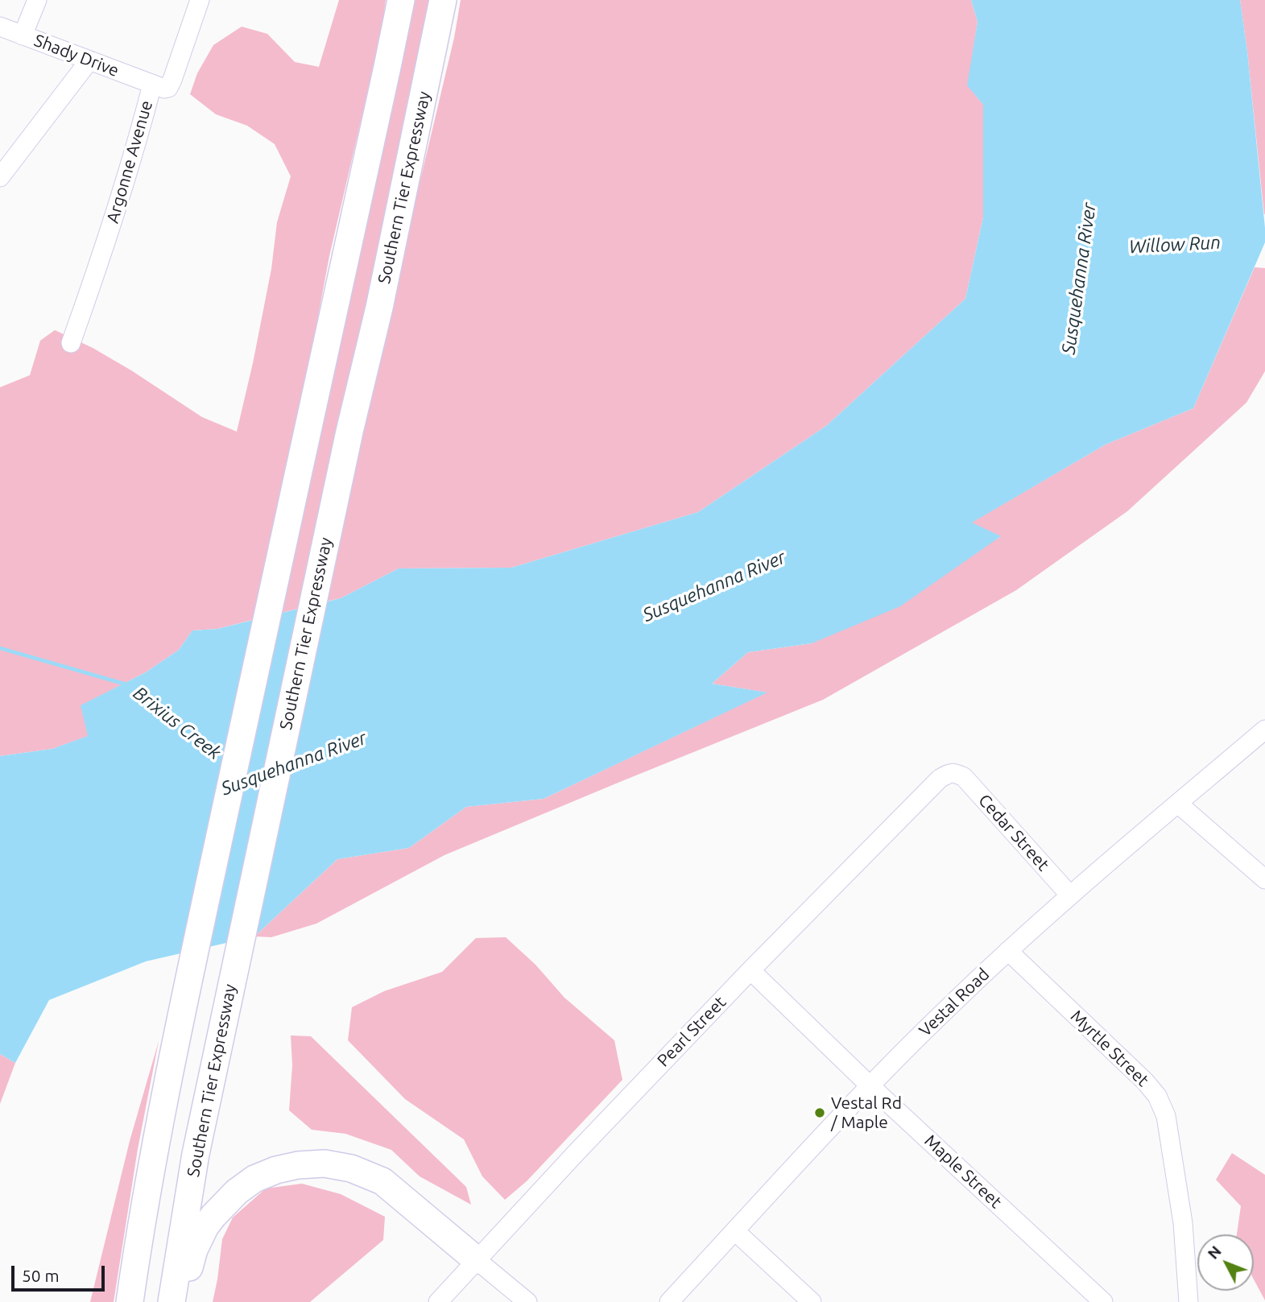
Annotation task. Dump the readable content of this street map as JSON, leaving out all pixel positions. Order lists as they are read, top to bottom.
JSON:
{
  "streets": {
    "highway": ["Southern Tier Expressway"],
    "street": [
      "Shady Drive",
      "Argonne Avenue",
      "Cedar Street",
      "Vestal Road",
      "Pearl Street",
      "Myrtle Street",
      "Maple Street"
    ]
  },
  "crossings": [
    ["Shady Drive", "Argonne Avenue"],
    ["Cedar Street", "Vestal Road"],
    ["Cedar Street", "Pearl Street"],
    ["Vestal Road", "Myrtle Street"],
    ["Vestal Road", "Maple Street"],
    ["Pearl Street", "Maple Street"]
  ],
  "water": ["Willow Run", "Susquehanna River", "Brixius Creek"],
  "places": ["Vestal Rd / Maple"],
  "scale_bar": "50 m",
  "north": "top left"
}
